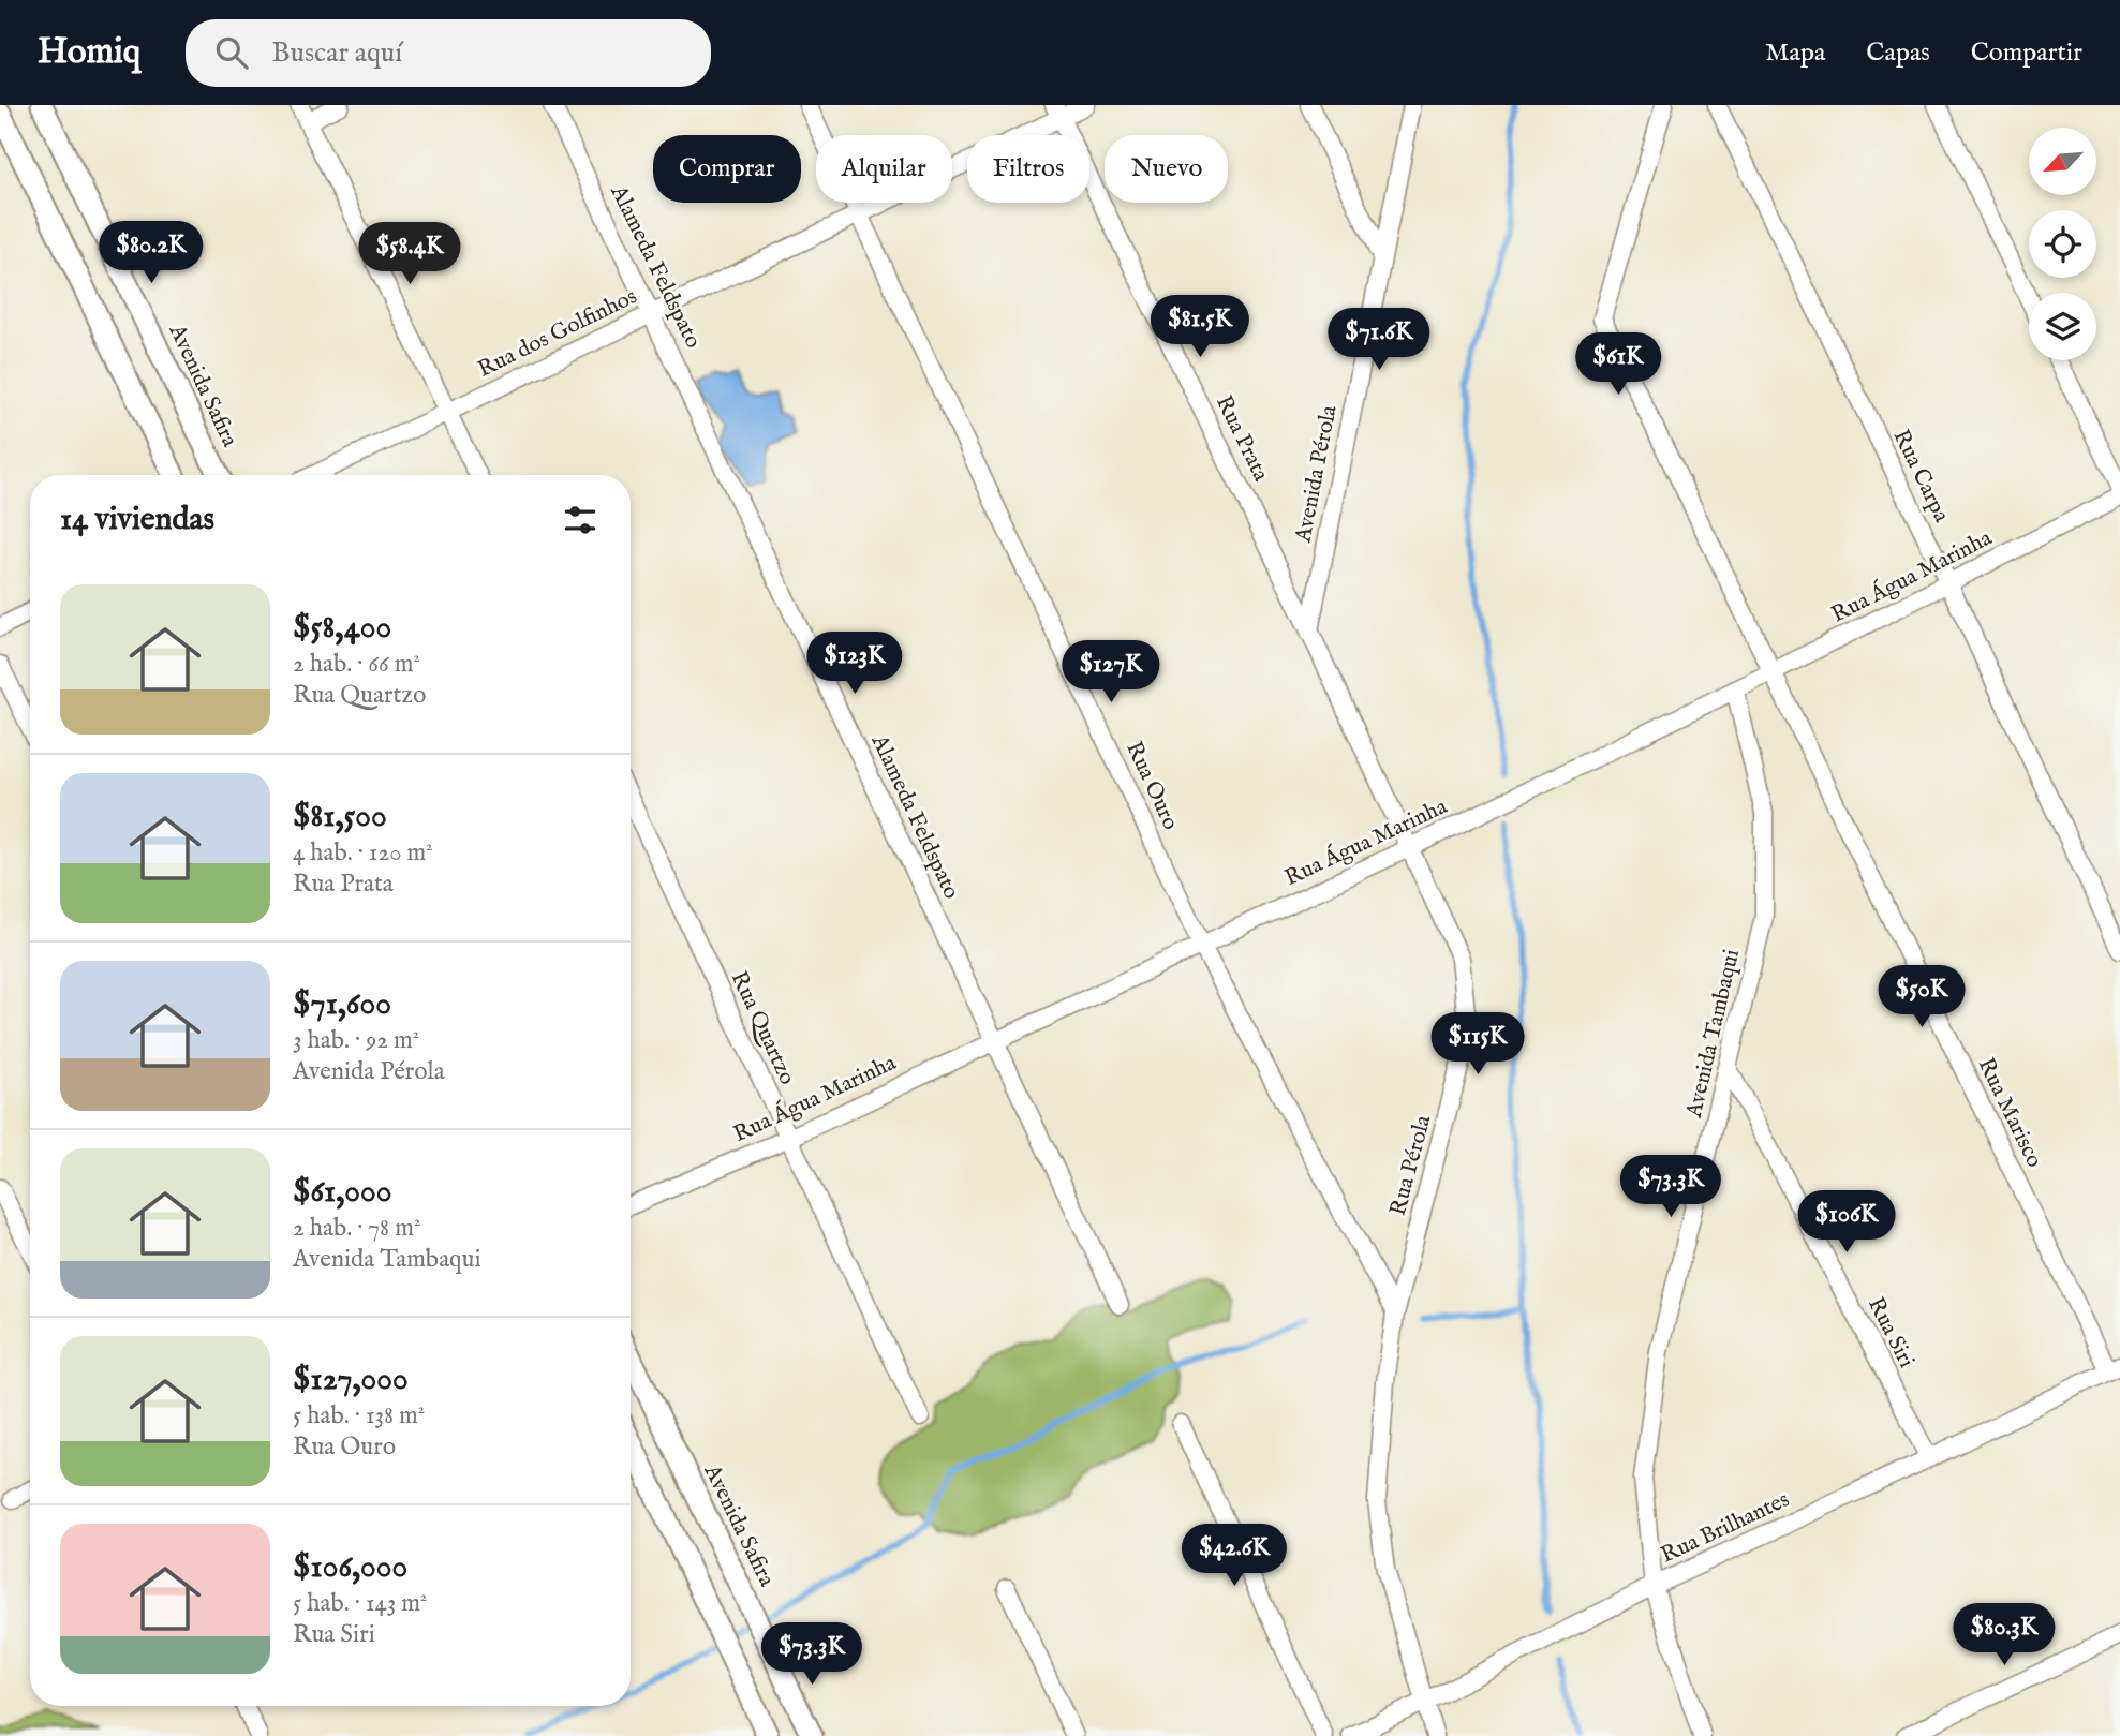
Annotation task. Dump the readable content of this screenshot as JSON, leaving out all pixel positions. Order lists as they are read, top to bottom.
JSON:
{
  "streets": {
    "street": [
      "Alameda Feldspato",
      "Rua dos Golfinhos",
      "Avenida Safira",
      "Rua Prata",
      "Avenida Pérola",
      "Rua Carpa",
      "Rua Água Marinha",
      "Rua Ouro",
      "Rua Quartzo",
      "Avenida Tambaqui",
      "Rua Marisco",
      "Rua Pérola",
      "Rua Siri",
      "Rua Brilhantes"
    ]
  },
  "crossings": [
    ["Alameda Feldspato", "Rua dos Golfinhos"],
    ["Alameda Feldspato", "Rua Água Marinha"],
    ["Rua dos Golfinhos", "Rua Prata"],
    ["Rua dos Golfinhos", "Rua Ouro"],
    ["Rua Prata", "Avenida Pérola"],
    ["Rua Prata", "Rua Pérola"],
    ["Avenida Pérola", "Rua Pérola"],
    ["Rua Carpa", "Rua Água Marinha"],
    ["Rua Água Marinha", "Rua Ouro"],
    ["Rua Água Marinha", "Rua Quartzo"],
    ["Rua Água Marinha", "Avenida Tambaqui"],
    ["Rua Água Marinha", "Rua Marisco"],
    ["Rua Água Marinha", "Rua Pérola"],
    ["Rua Ouro", "Rua Pérola"],
    ["Avenida Tambaqui", "Rua Siri"],
    ["Avenida Tambaqui", "Rua Brilhantes"],
    ["Rua Marisco", "Rua Brilhantes"],
    ["Rua Pérola", "Rua Brilhantes"],
    ["Rua Siri", "Rua Brilhantes"]
  ],
  "north": "bottom left",
  "page": {
    "header": "Homiq",
    "search": "Buscar aquí",
    "nav": ["Mapa", "Capas", "Compartir"],
    "chip": [
      "Comprar",
      "Alquilar",
      "Filtros",
      "Nuevo"
    ],
    "price": [
      "$80.2K",
      "$58.4K",
      "$81.5K",
      "$71.6K",
      "$61K",
      "$123K",
      "$127K",
      "$50K",
      "$115K",
      "$73.3K",
      "$106K",
      "$42.6K",
      "$80.3K",
      "$73.3K"
    ],
    "heading": "14 viviendas",
    "list": [
      {
        "name": "$58,400",
        "note": "2 hab. · 66 m² · Rua Quartzo"
      },
      {
        "name": "$81,500",
        "note": "4 hab. · 120 m² · Rua Prata"
      },
      {
        "name": "$71,600",
        "note": "3 hab. · 92 m² · Avenida Pérola"
      },
      {
        "name": "$61,000",
        "note": "2 hab. · 78 m² · Avenida Tambaqui"
      },
      {
        "name": "$127,000",
        "note": "5 hab. · 138 m² · Rua Ouro"
      },
      {
        "name": "$106,000",
        "note": "5 hab. · 143 m² · Rua Siri"
      }
    ]
  }
}
